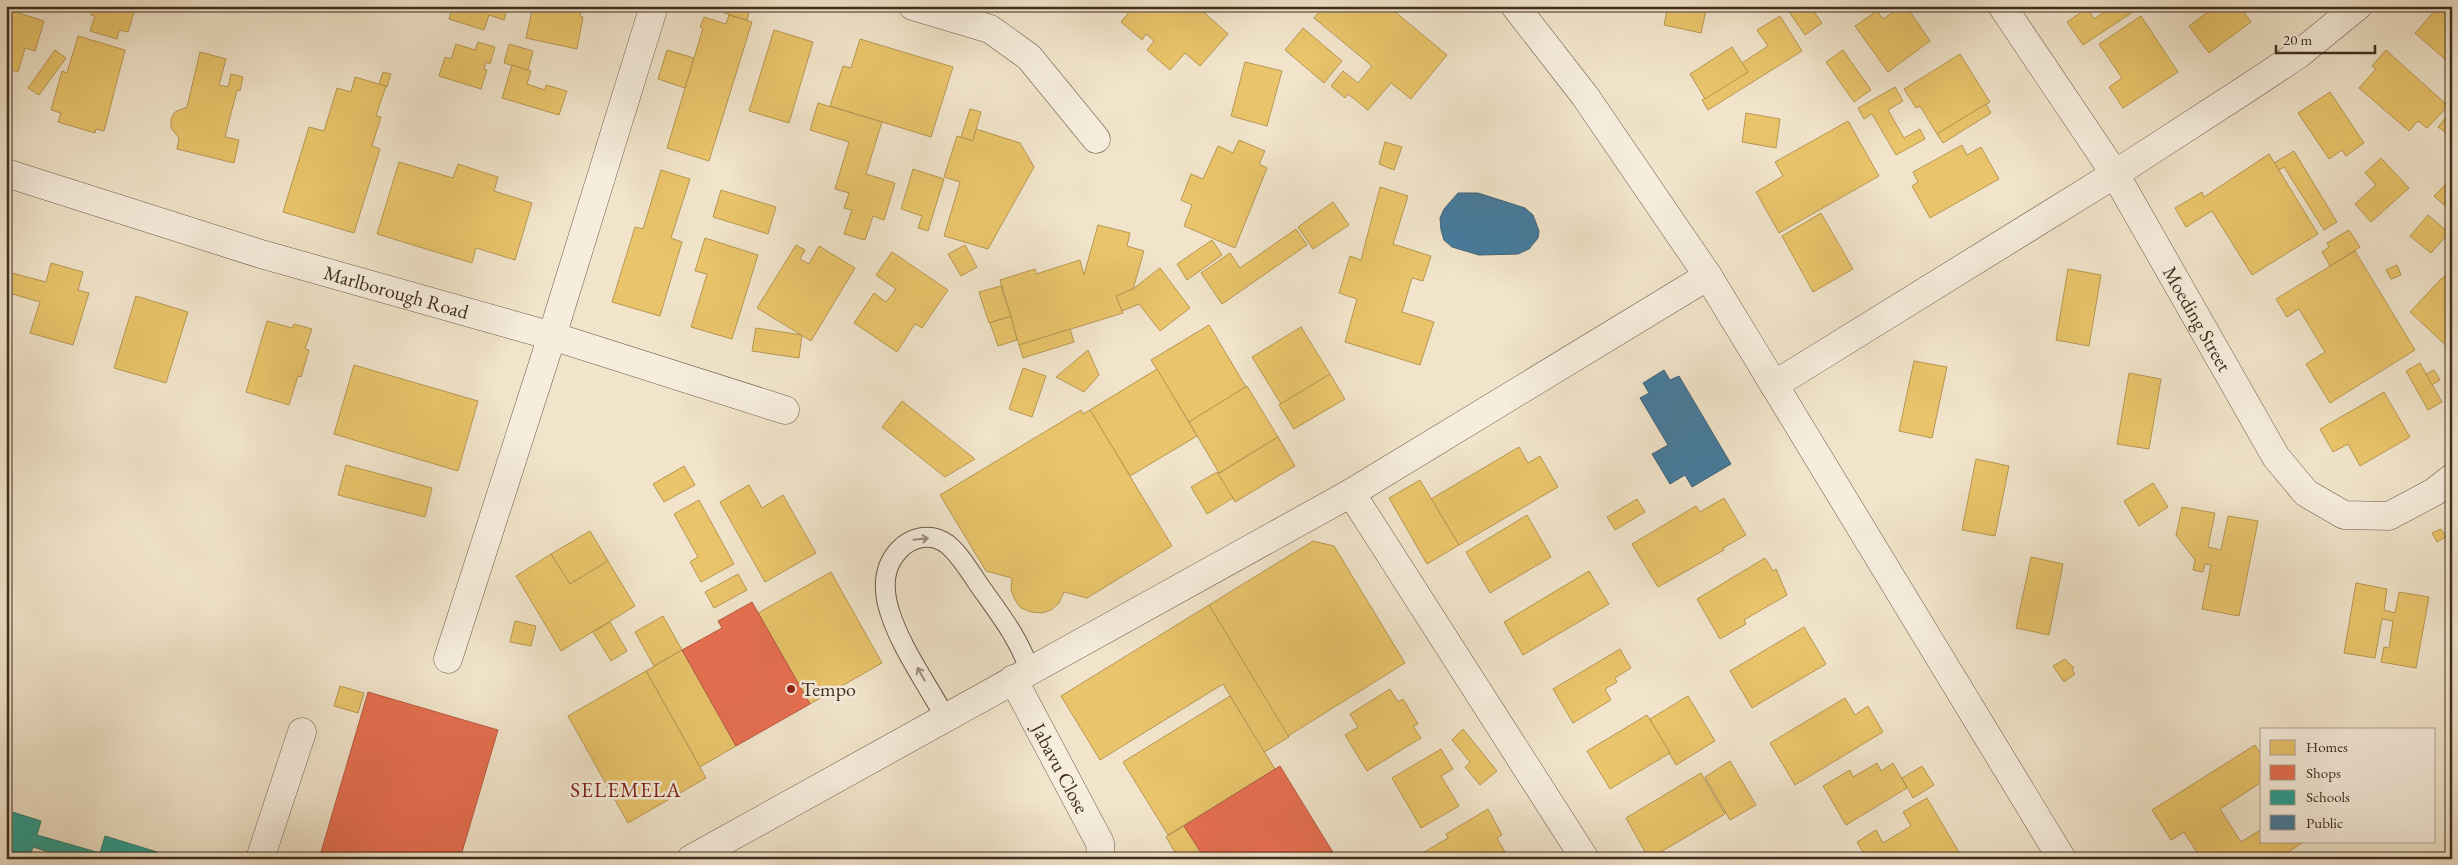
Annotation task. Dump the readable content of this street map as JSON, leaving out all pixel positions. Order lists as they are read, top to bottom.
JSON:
{
  "streets": {
    "street": ["Marlborough Road", "Moeding Street", "Jabavu Close"]
  },
  "districts": ["SELEMELA"],
  "places": ["Tempo"],
  "legend": [
    "Homes",
    "Shops",
    "Schools",
    "Public"
  ],
  "scale_bar": "20 m"
}
